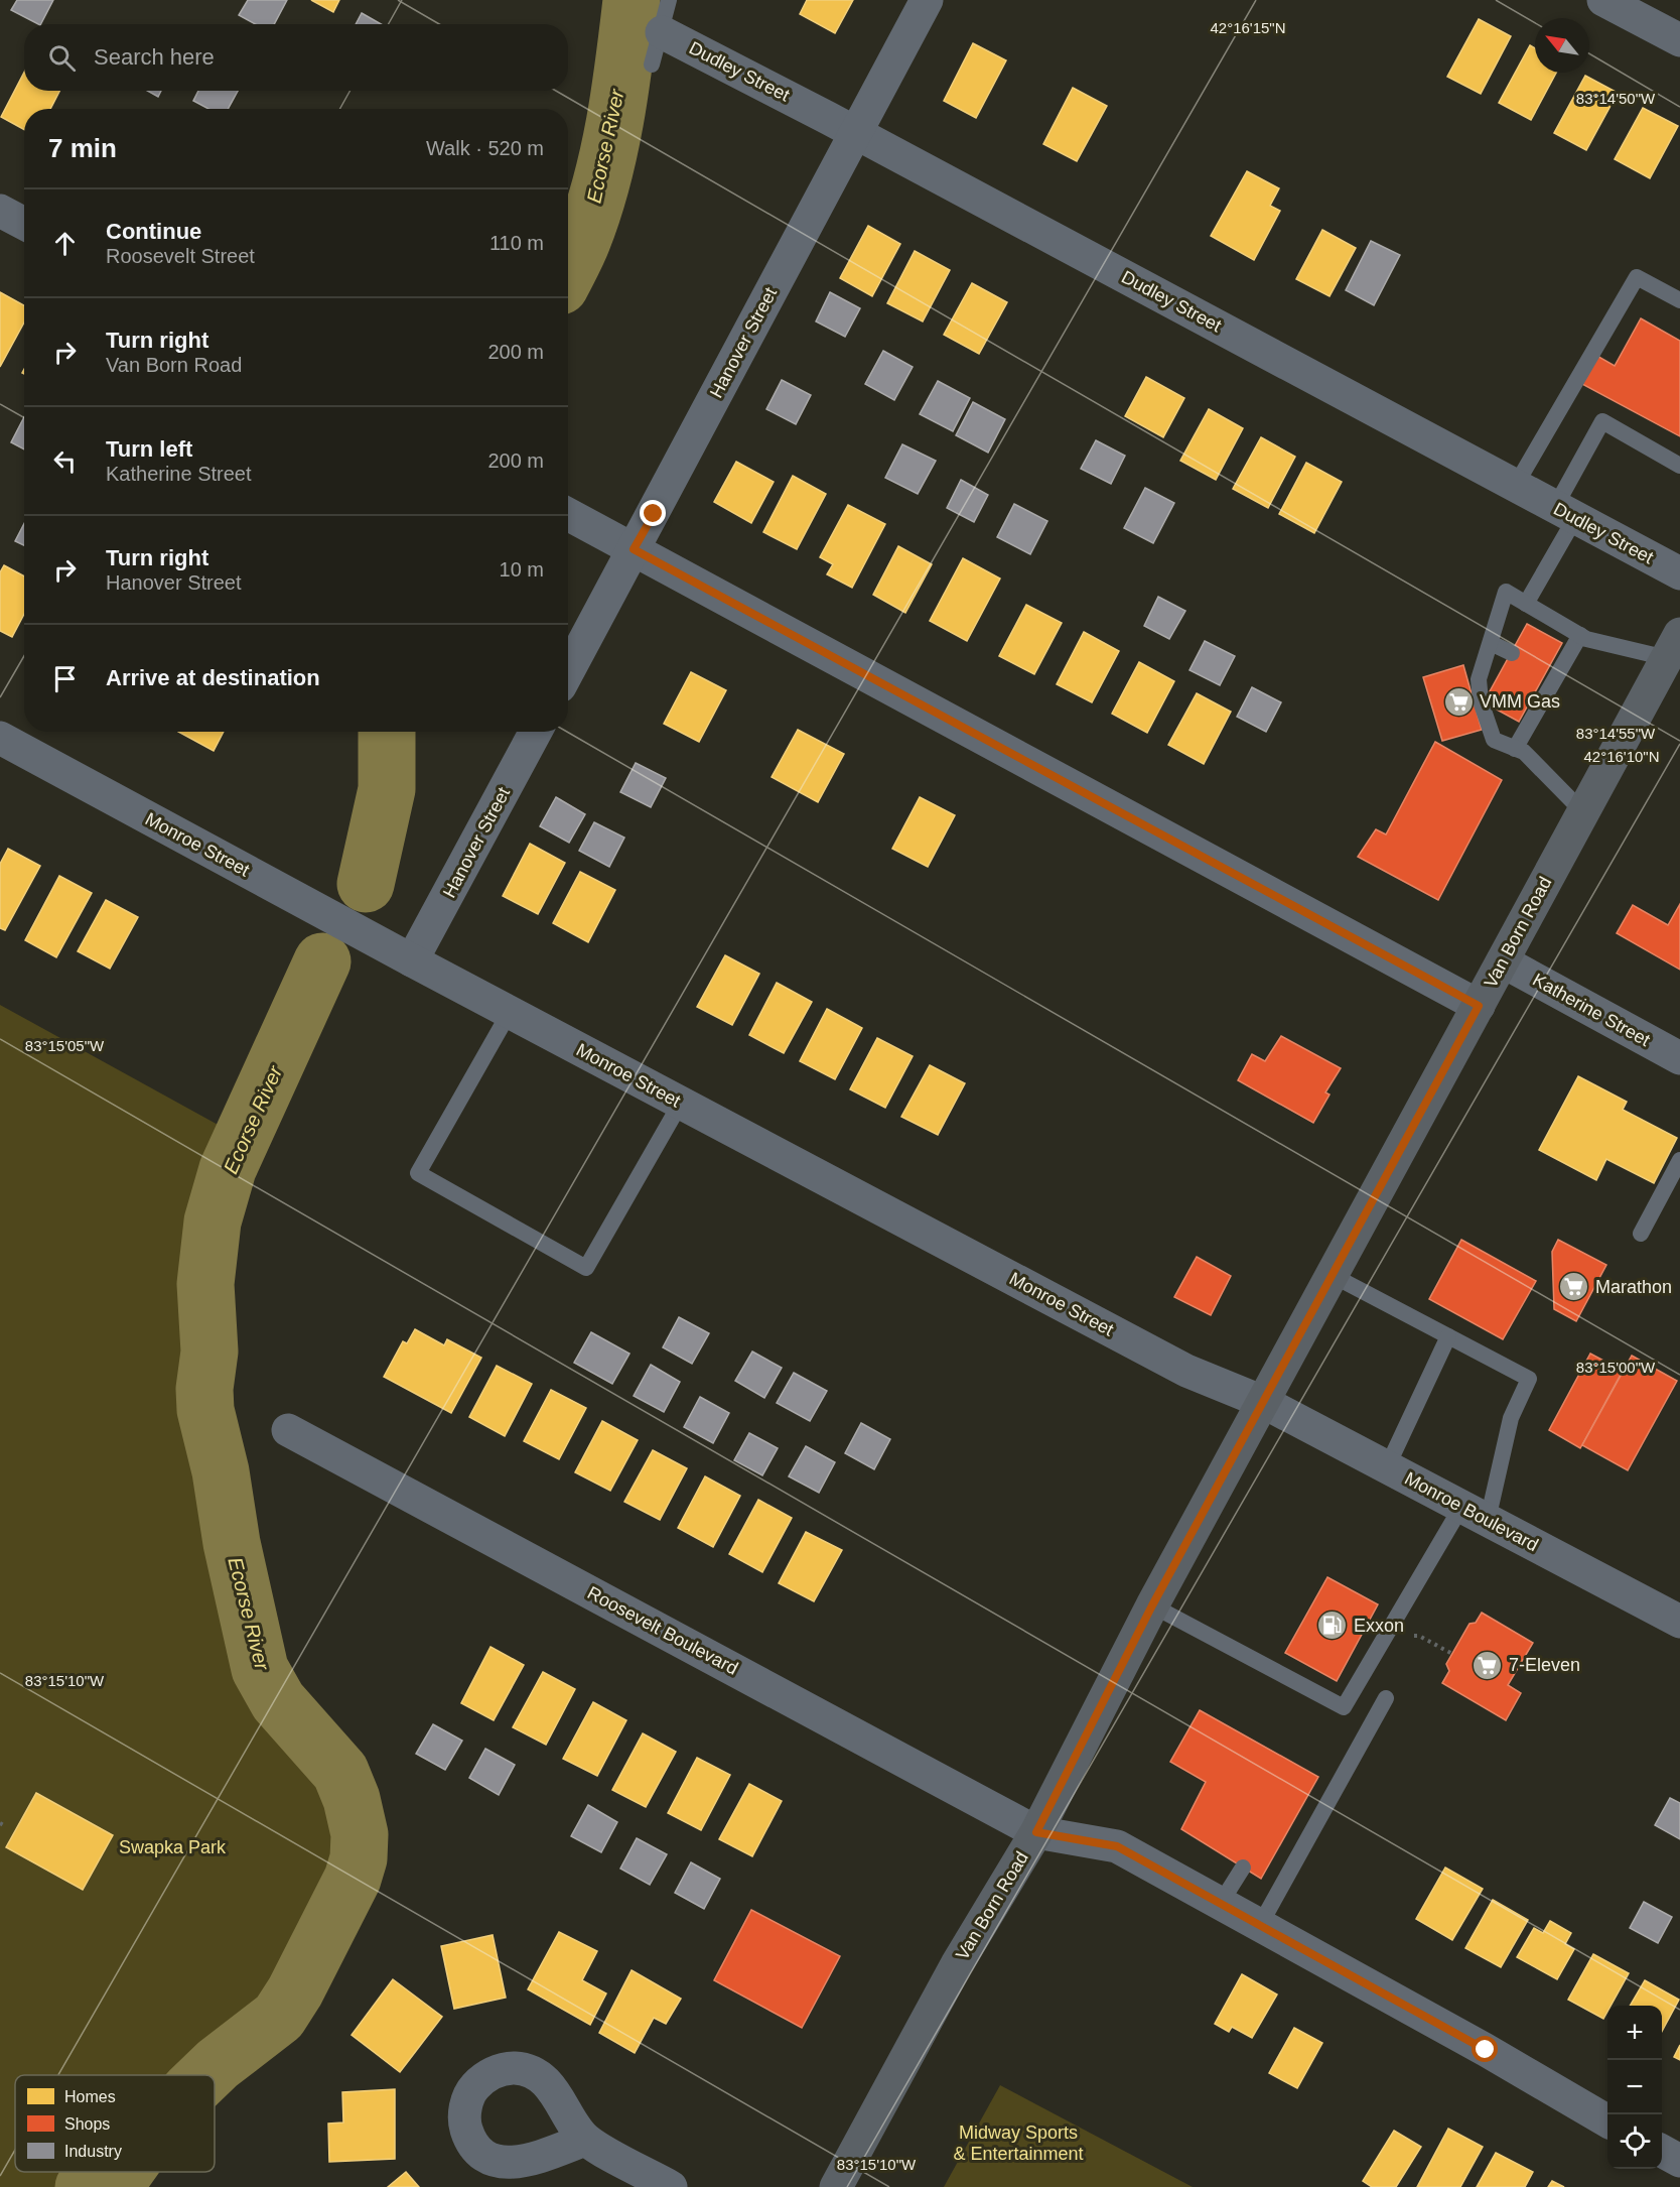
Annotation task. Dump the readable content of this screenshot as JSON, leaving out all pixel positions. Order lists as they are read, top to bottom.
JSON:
{
  "streets": {
    "main road": ["Van Born Road"],
    "street": [
      "Dudley Street",
      "Hanover Street",
      "Monroe Street",
      "Katherine Street",
      "Monroe Boulevard",
      "Roosevelt Boulevard"
    ]
  },
  "crossings": [
    ["Dudley Street", "Hanover Street"],
    ["Hanover Street", "Monroe Street"],
    ["Monroe Street", "Van Born Road"],
    ["Monroe Street", "Monroe Boulevard"],
    ["Van Born Road", "Katherine Street"],
    ["Van Born Road", "Monroe Boulevard"],
    ["Van Born Road", "Roosevelt Boulevard"]
  ],
  "water": ["Ecorse River"],
  "parks": ["Swapka Park", "Midway Sports & Entertainment"],
  "places": {
    "supermarket": ["VMM Gas", "Marathon", "7-Eleven"],
    "fuel station": ["Exxon"]
  },
  "legend": ["Homes", "Shops", "Industry"],
  "north": "top left",
  "page": {
    "search": "Search here",
    "heading": ["7 min", "Walk · 520 m"],
    "list": [
      ["Continue", "Roosevelt Street", "110 m"],
      ["Turn right", "Van Born Road", "200 m"],
      ["Turn left", "Katherine Street", "200 m"],
      ["Turn right", "Hanover Street", "10 m"],
      "Arrive at destination"
    ],
    "map_buttons": ["+", "−"]
  },
  "coordinates": [
    "42°16'15\"N",
    "83°14'50\"W",
    "83°14'55\"W",
    "42°16'10\"N",
    "83°15'05\"W",
    "83°15'00\"W",
    "83°15'10\"W"
  ]
}
